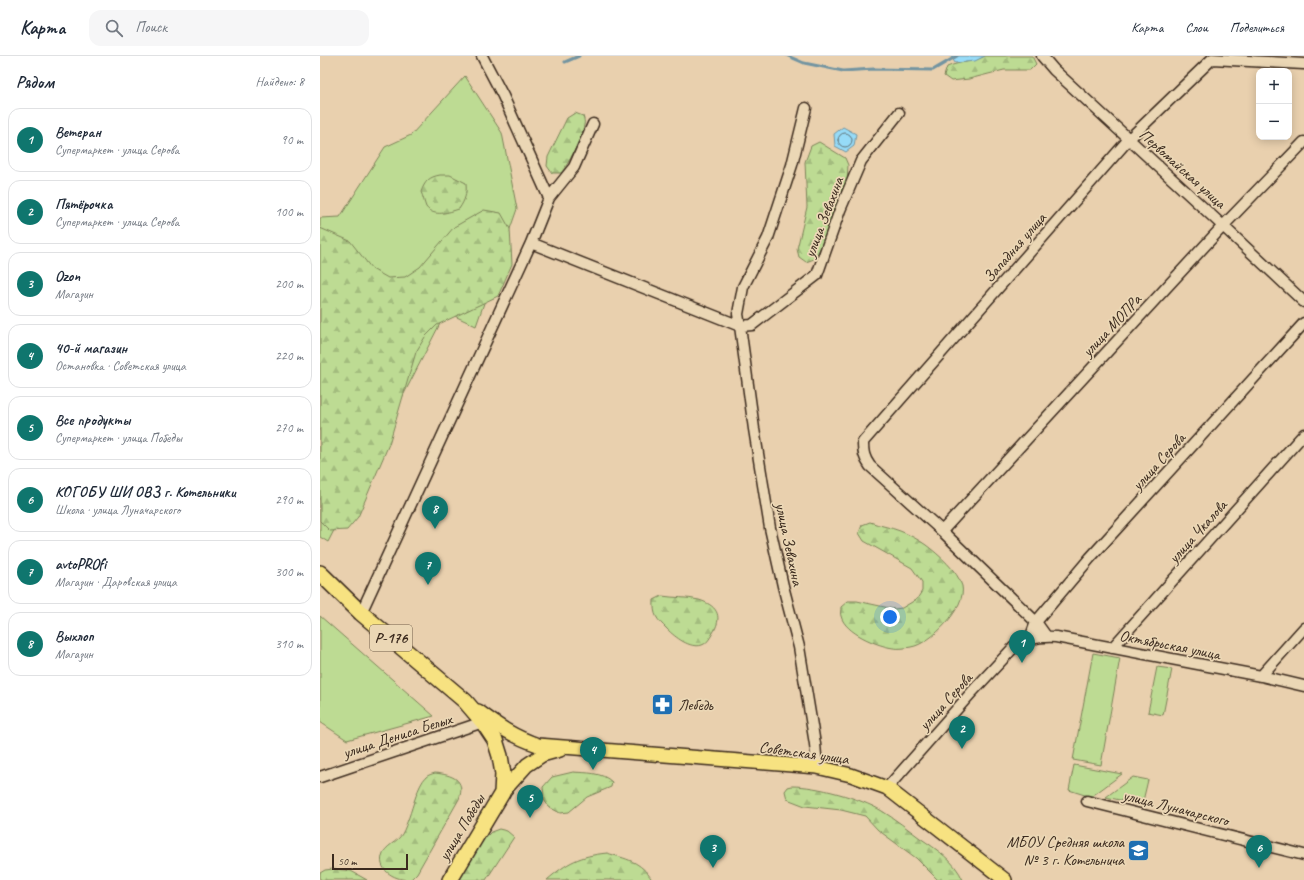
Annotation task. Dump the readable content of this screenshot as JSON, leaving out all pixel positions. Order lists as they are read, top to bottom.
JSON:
{
  "streets": {
    "highway": ["Р-176", "улица Победы"],
    "main road": ["Советская улица"],
    "street": [
      "Первомайская улица",
      "улица Зевахина",
      "Западная улица",
      "улица МОПРа",
      "улица Серова",
      "улица Чкалова",
      "Октябрьская улица",
      "улица Дениса Белых",
      "улица Луначарского"
    ]
  },
  "crossings": [
    ["Первомайская улица", "Западная улица"],
    ["Первомайская улица", "улица МОПРа"],
    ["улица Зевахина", "Советская улица"],
    ["Западная улица", "улица МОПРа"],
    ["улица Серова", "Октябрьская улица"],
    ["улица Серова", "Советская улица"],
    ["улица Чкалова", "Октябрьская улица"],
    ["Р-176", "улица Дениса Белых"],
    ["Р-176", "Советская улица"],
    ["Р-176", "улица Победы"],
    ["улица Дениса Белых", "улица Победы"],
    ["Советская улица", "улица Победы"]
  ],
  "places": {
    "pharmacy": ["Лебедь"],
    "school or university": ["МБОУ Средняя школа № 3 г. Котельнича"]
  },
  "scale_bar": "50 m",
  "page": {
    "header": "Карта",
    "search": "Поиск",
    "nav": ["Карта", "Слои", "Поделиться"],
    "heading": ["Рядом", "Найдено: 8"],
    "map_buttons": ["+", "−"],
    "list": [
      {
        "mark": "1",
        "name": "Ветеран",
        "note": "Супермаркет · улица Серова",
        "value": "90 m"
      },
      {
        "mark": "2",
        "name": "Пятёрочка",
        "note": "Супермаркет · улица Серова",
        "value": "100 m"
      },
      {
        "mark": "3",
        "name": "Ozon",
        "note": "Магазин",
        "value": "200 m"
      },
      {
        "mark": "4",
        "name": "40-й магазин",
        "note": "Остановка · Советская улица",
        "value": "220 m"
      },
      {
        "mark": "5",
        "name": "Все продукты",
        "note": "Супермаркет · улица Победы",
        "value": "270 m"
      },
      {
        "mark": "6",
        "name": "КОГОБУ ШИ ОВЗ г. Котельники",
        "note": "Школа · улица Луначарского",
        "value": "290 m"
      },
      {
        "mark": "7",
        "name": "avtoPROfi",
        "note": "Магазин · Даровская улица",
        "value": "300 m"
      },
      {
        "mark": "8",
        "name": "Выхлоп",
        "note": "Магазин",
        "value": "310 m"
      }
    ],
    "pins": [
      "8",
      "7",
      "1",
      "2",
      "4",
      "5",
      "3",
      "6"
    ],
    "scale": "50 m"
  }
}
